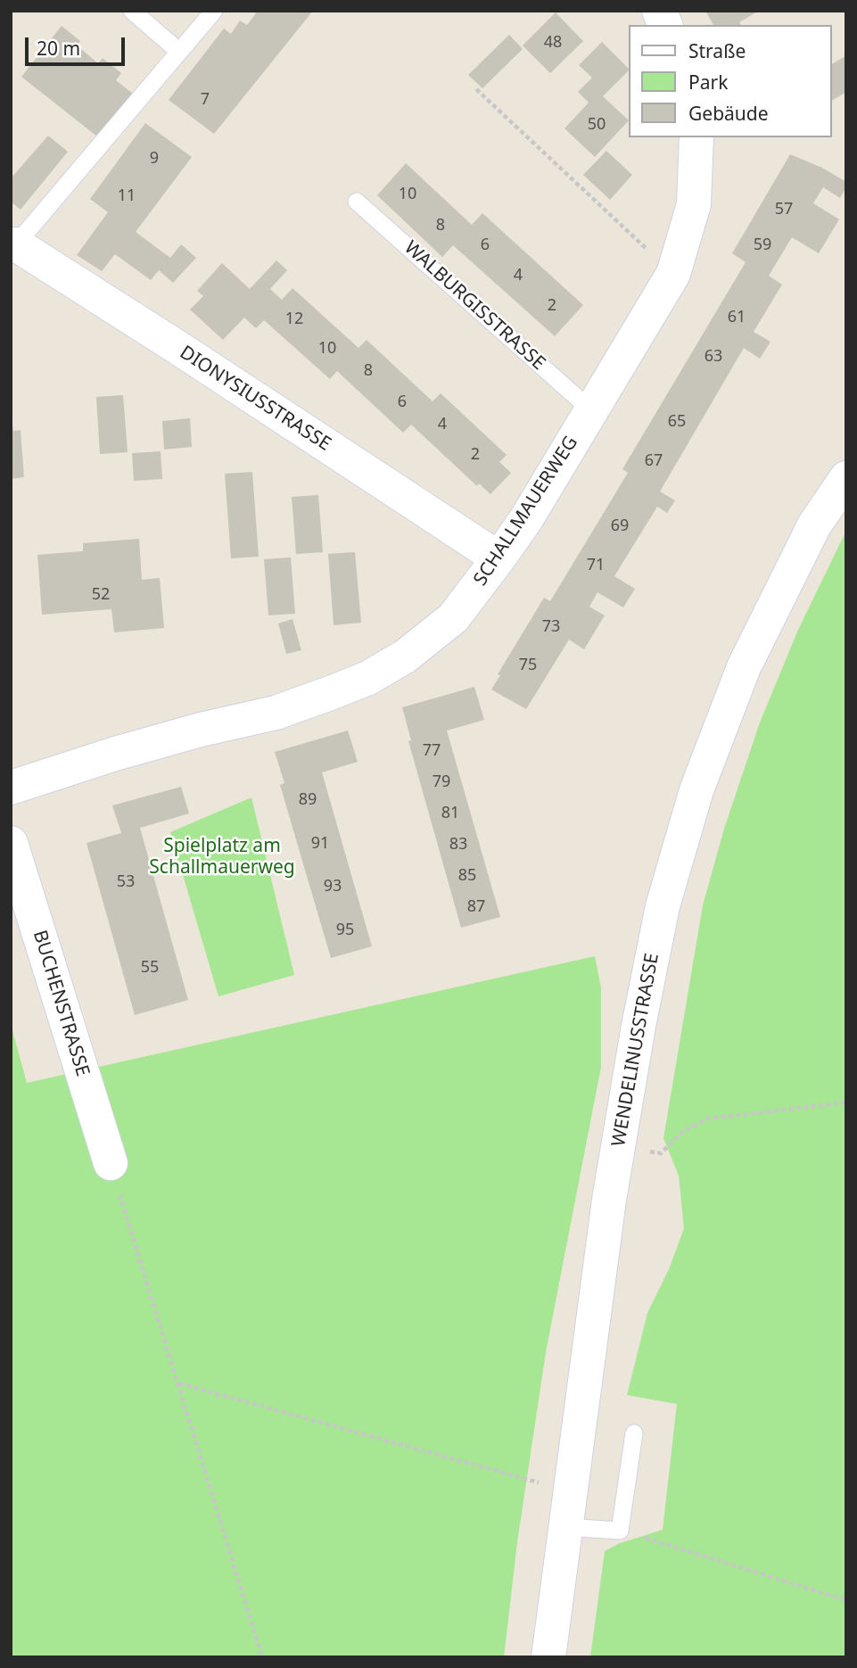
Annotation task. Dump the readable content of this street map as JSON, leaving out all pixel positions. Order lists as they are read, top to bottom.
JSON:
{
  "streets": {
    "street": [
      "DIONYSIUSSTRASSE",
      "SCHALLMAUERWEG",
      "BUCHENSTRASSE",
      "WENDELINUSSTRASSE"
    ],
    "lane": ["WALBURGISSTRASSE"]
  },
  "crossings": [
    ["WALBURGISSTRASSE", "SCHALLMAUERWEG"],
    ["DIONYSIUSSTRASSE", "SCHALLMAUERWEG"]
  ],
  "parks": ["Spielplatz am Schallmauerweg"],
  "house_numbers": [
    "48",
    "7",
    "50",
    "9",
    "10",
    "11",
    "57",
    "8",
    "6",
    "59",
    "4",
    "2",
    "61",
    "12",
    "10",
    "63",
    "8",
    "6",
    "65",
    "4",
    "2",
    "67",
    "69",
    "71",
    "52",
    "73",
    "75",
    "77",
    "79",
    "89",
    "81",
    "91",
    "83",
    "85",
    "53",
    "93",
    "87",
    "95",
    "55"
  ],
  "legend": ["Straße", "Park", "Gebäude"],
  "scale_bar": "20 m"
}
